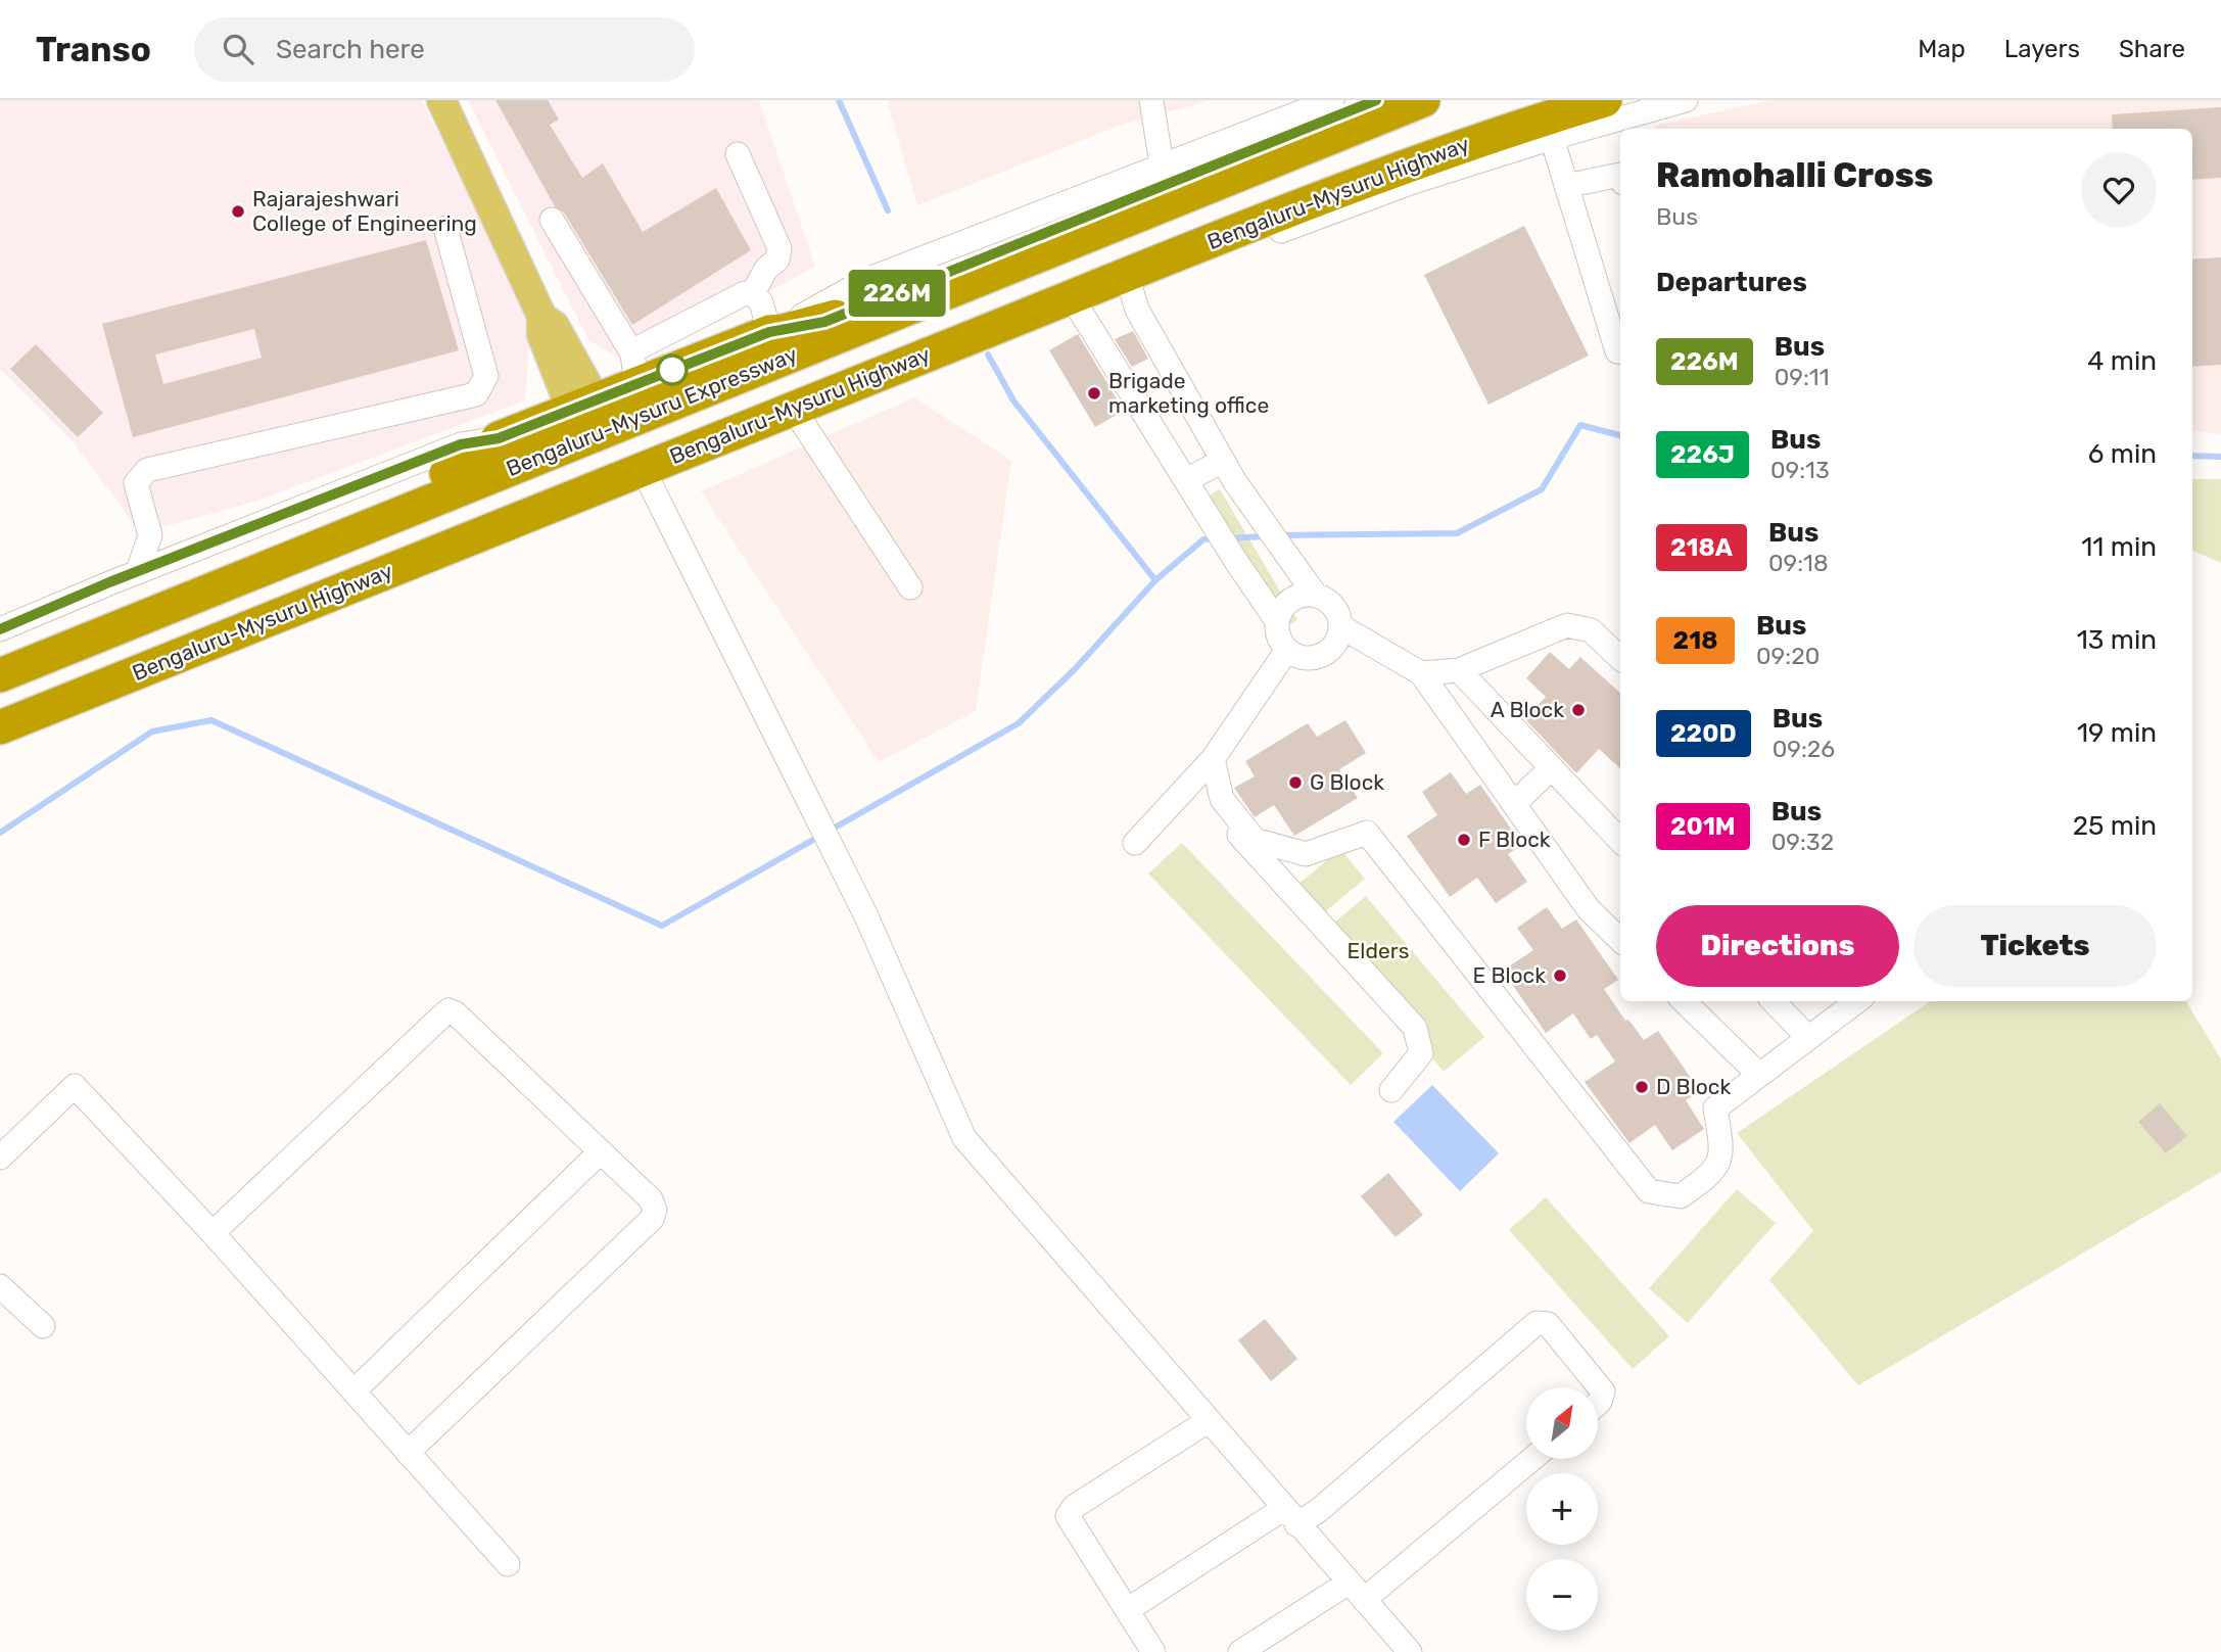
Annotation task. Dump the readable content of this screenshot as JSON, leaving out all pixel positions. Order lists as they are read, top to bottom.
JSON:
{
  "streets": {
    "highway": ["Bengaluru-Mysuru Highway", "Bengaluru-Mysuru Expressway"]
  },
  "parks": ["Elders"],
  "places": [
    "Rajarajeshwari College of Engineering",
    "Brigade marketing office",
    "A Block",
    "G Block",
    "F Block",
    "E Block",
    "D Block"
  ],
  "lines": ["bus line 226M"],
  "north": "top right",
  "page": {
    "header": "Transo",
    "search": "Search here",
    "nav": ["Map", "Layers", "Share"],
    "on_map": "226M",
    "heading": [
      ["Ramohalli Cross", "Bus"],
      "Departures"
    ],
    "list": [
      {
        "mark": "226M",
        "name": "Bus",
        "note": "09:11",
        "value": "4 min"
      },
      {
        "mark": "226J",
        "name": "Bus",
        "note": "09:13",
        "value": "6 min"
      },
      {
        "mark": "218A",
        "name": "Bus",
        "note": "09:18",
        "value": "11 min"
      },
      {
        "mark": "218",
        "name": "Bus",
        "note": "09:20",
        "value": "13 min"
      },
      {
        "mark": "220D",
        "name": "Bus",
        "note": "09:26",
        "value": "19 min"
      },
      {
        "mark": "201M",
        "name": "Bus",
        "note": "09:32",
        "value": "25 min"
      }
    ],
    "buttons": ["Directions", "Tickets"],
    "map_buttons": ["+", "−"]
  }
}
